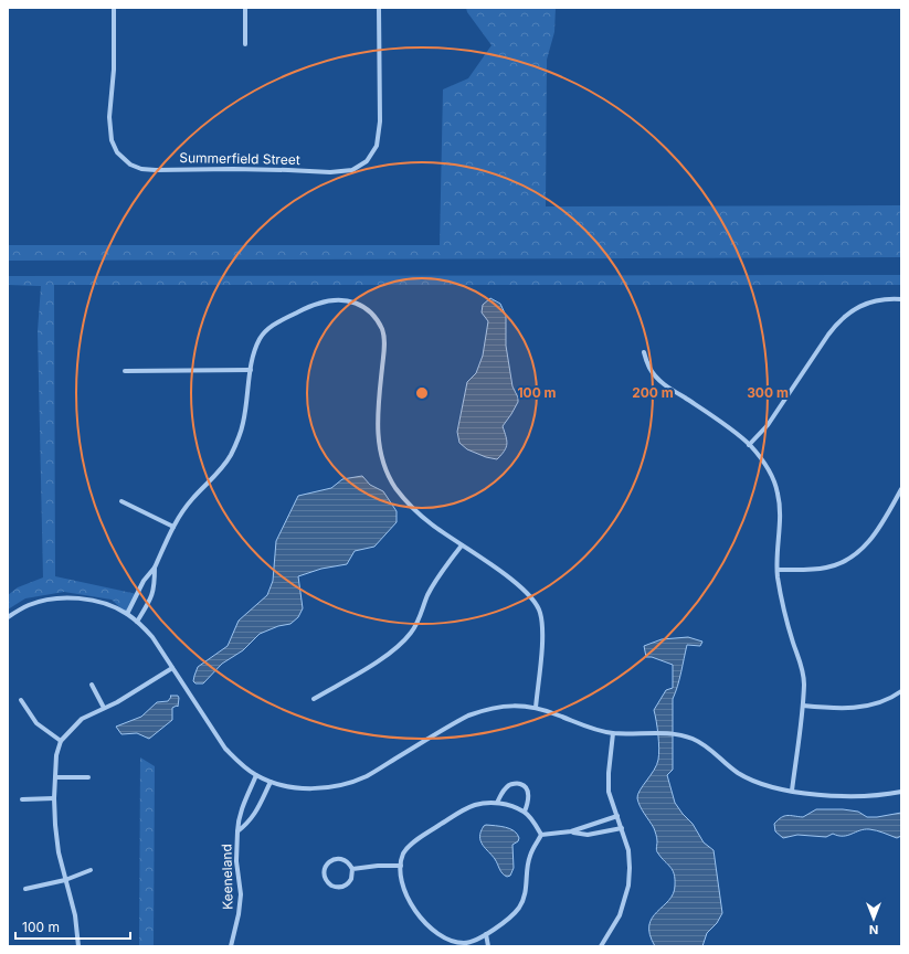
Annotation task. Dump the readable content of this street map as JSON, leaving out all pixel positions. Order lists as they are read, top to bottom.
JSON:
{
  "streets": {
    "street": ["Summerfield Street", "Keeneland"]
  },
  "scale_bar": "100 m",
  "north": "bottom",
  "rings": ["100 m", "200 m", "300 m"]
}
